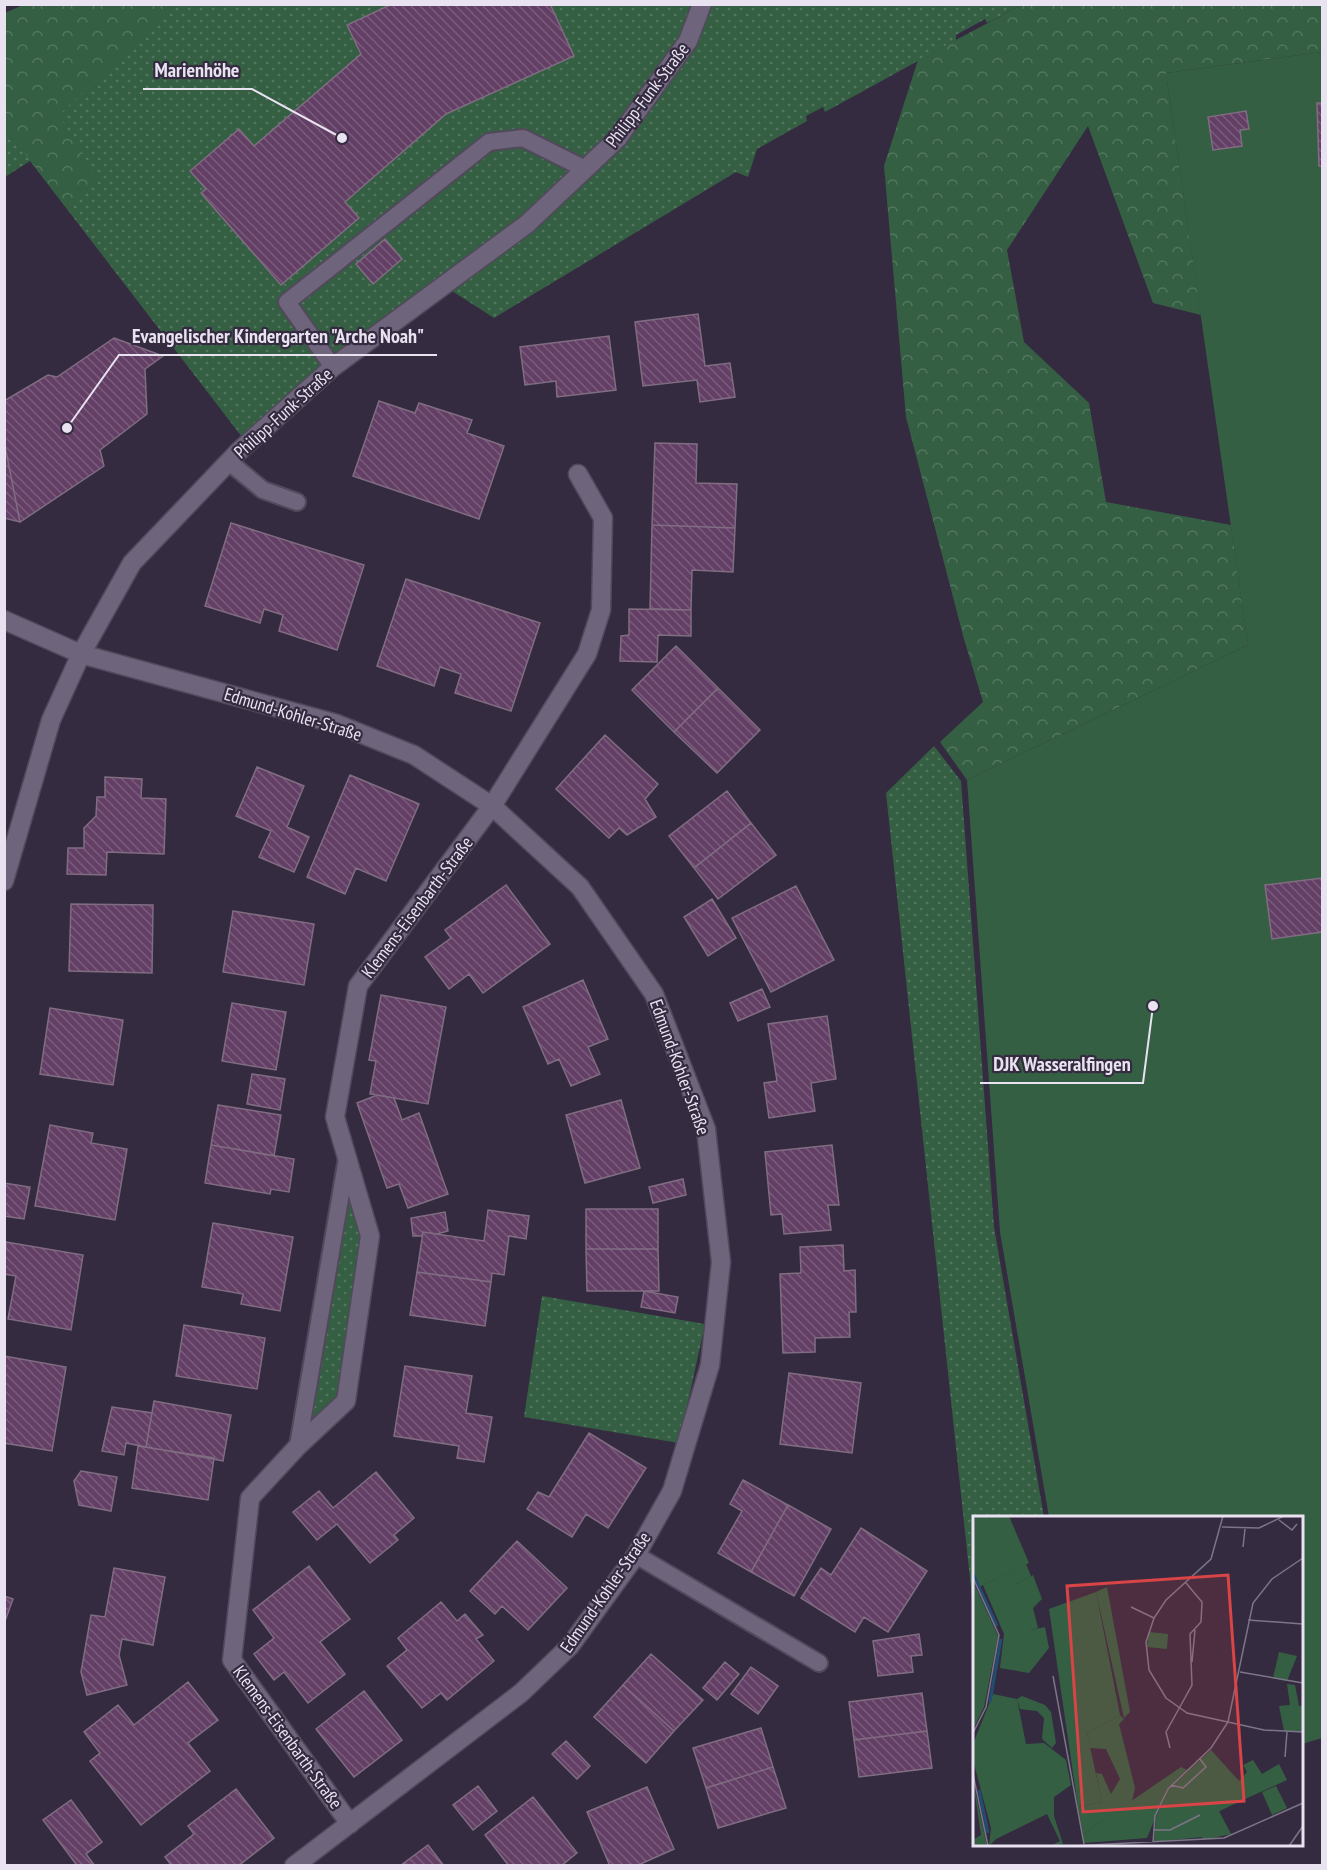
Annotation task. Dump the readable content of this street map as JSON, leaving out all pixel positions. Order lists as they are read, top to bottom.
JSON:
{
  "streets": {
    "street": ["Philipp-Funk-Straße", "Edmund-Kohler-Straße", "Klemens-Eisenbarth-Straße"]
  },
  "crossings": [
    ["Philipp-Funk-Straße", "Edmund-Kohler-Straße"],
    ["Edmund-Kohler-Straße", "Klemens-Eisenbarth-Straße"]
  ],
  "places": ["Marienhöhe", "Evangelischer Kindergarten \"Arche Noah\"", "DJK Wasseralfingen"]
}
